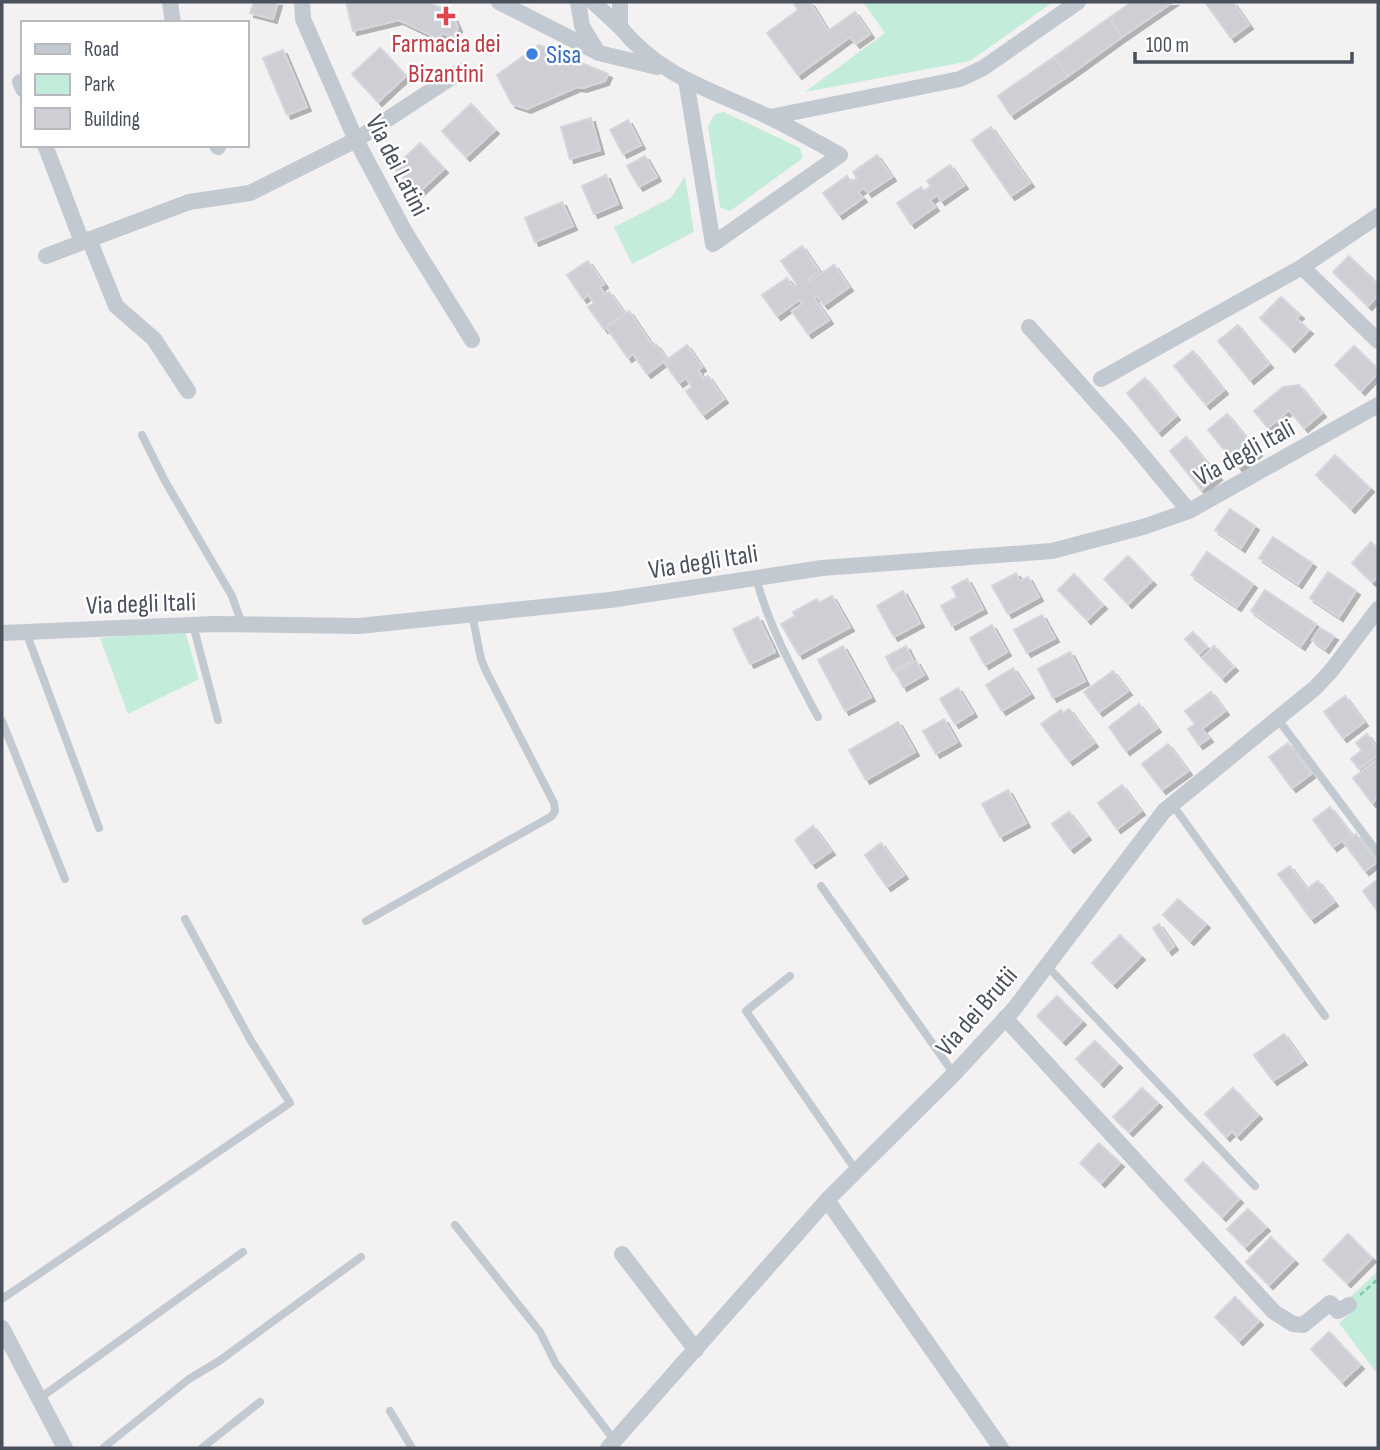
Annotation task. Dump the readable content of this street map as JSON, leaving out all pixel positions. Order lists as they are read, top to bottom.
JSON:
{
  "streets": {
    "street": ["Via dei Latini", "Via degli Itali", "Via dei Brutii"]
  },
  "places": {
    "health": ["Farmacia dei Bizantini"],
    "other": ["Sisa"]
  },
  "legend": ["Road", "Park", "Building"],
  "scale_bar": "100 m"
}
